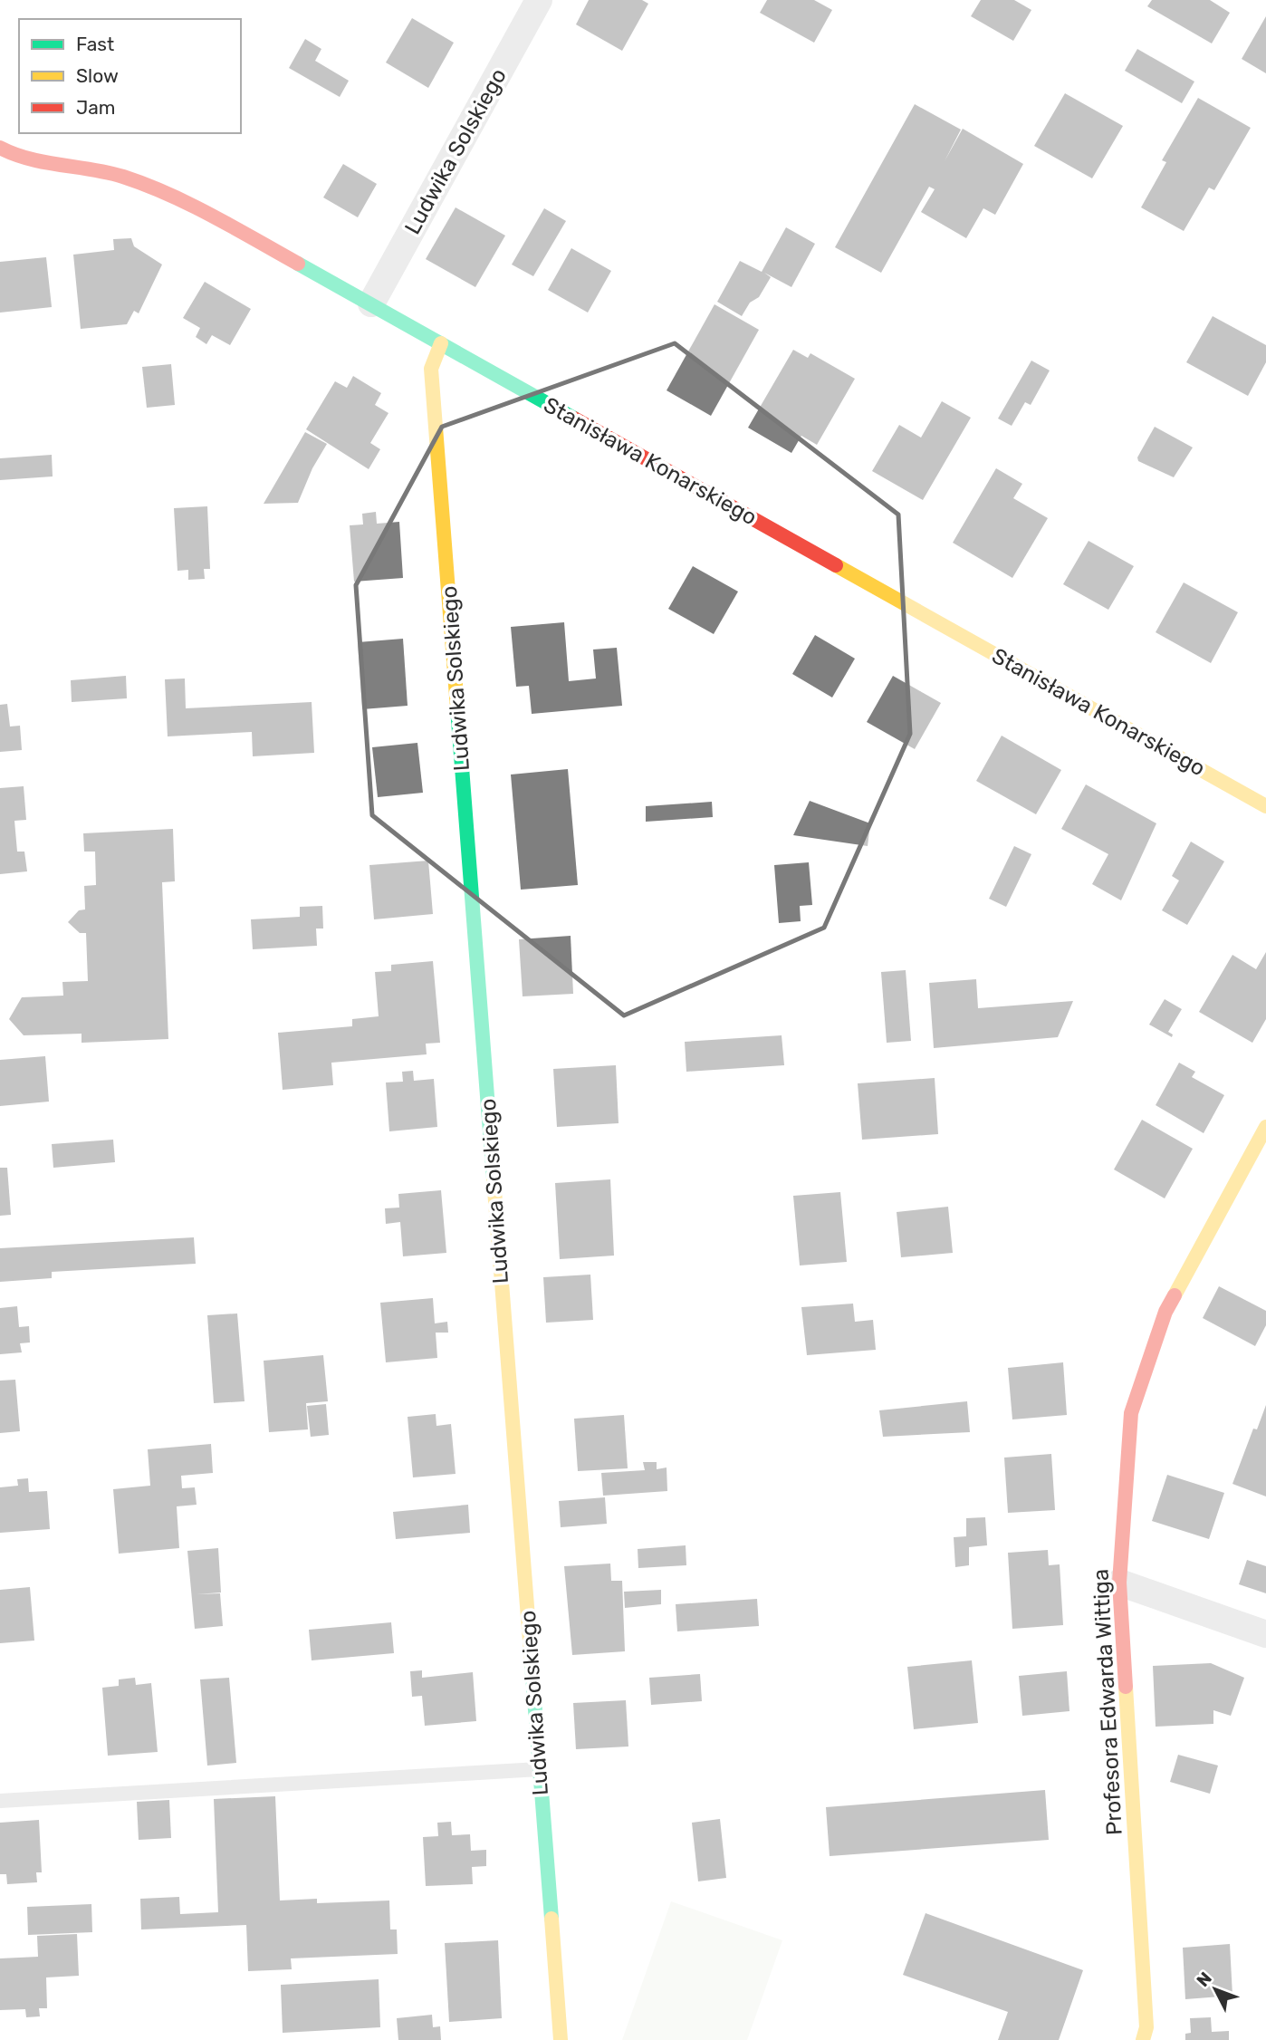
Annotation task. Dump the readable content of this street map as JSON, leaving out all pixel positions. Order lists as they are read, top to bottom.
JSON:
{
  "streets": {
    "street": ["Ludwika Solskiego", "Stanisława Konarskiego", "Profesora Edwarda Wittiga"]
  },
  "crossings": [
    ["Ludwika Solskiego", "Stanisława Konarskiego"]
  ],
  "legend": ["Fast", "Slow", "Jam"],
  "north": "top left"
}
